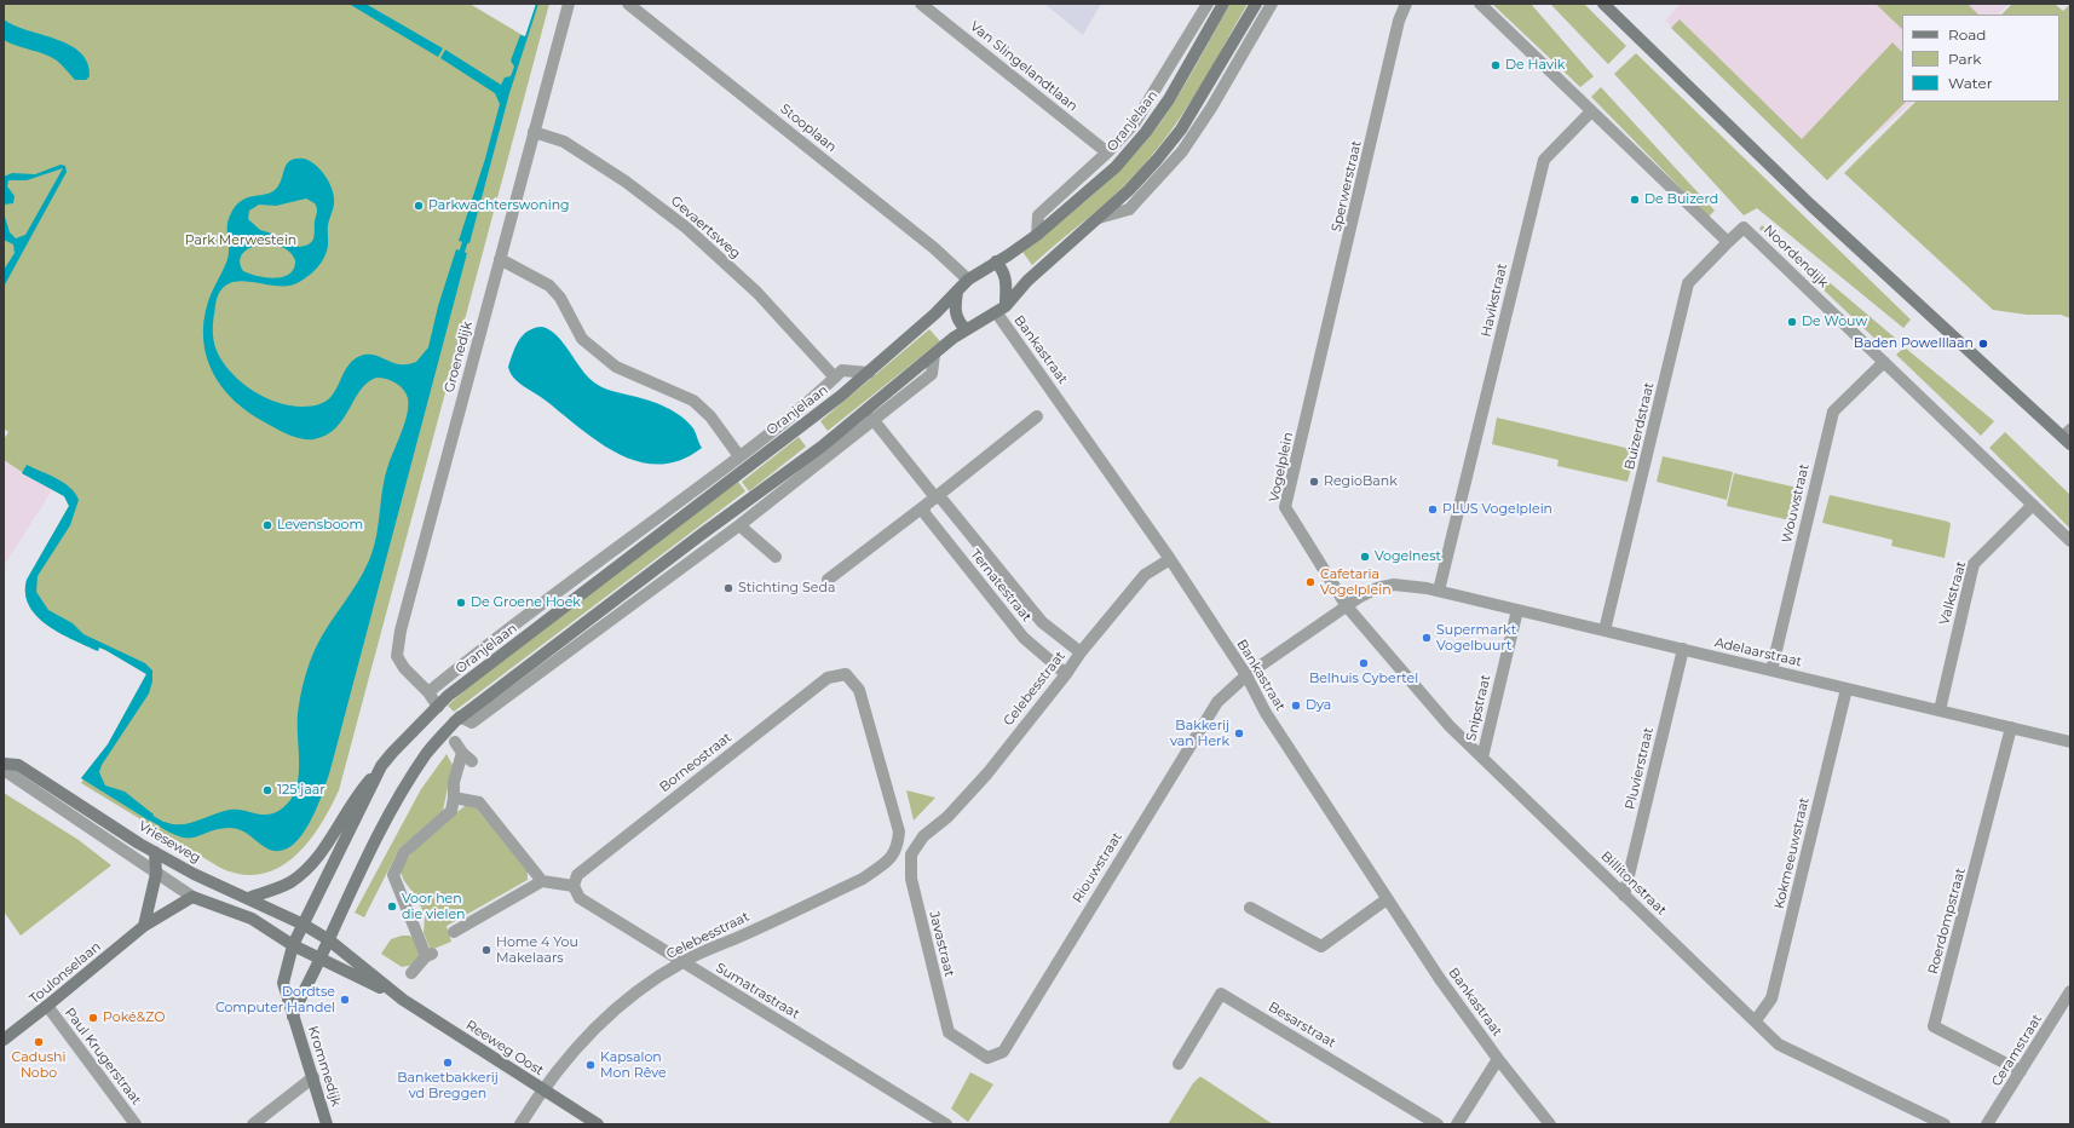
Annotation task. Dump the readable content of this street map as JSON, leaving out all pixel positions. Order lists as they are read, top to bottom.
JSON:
{
  "streets": {
    "main road": [
      "Oranjelaan",
      "Vrieseweg",
      "Toulonselaan",
      "Reeweg Oost",
      "Krommedijk"
    ],
    "street": [
      "Van Slingelandtlaan",
      "Stooplaan",
      "Sperwerstraat",
      "Gevaertsweg",
      "Noordendijk",
      "Havikstraat",
      "Bankastraat",
      "Groenedijk",
      "Buizerdstraat",
      "Vogelplein",
      "Wouwstraat",
      "Ternatestraat",
      "Valkstraat",
      "Adelaarstraat",
      "Celebesstraat",
      "Snipstraat",
      "Borneostraat",
      "Pluvierstraat",
      "Kokmeeuwstraat",
      "Riouwstraat",
      "Billitonstraat",
      "Roerdompstraat",
      "Javastraat",
      "Sumatrastraat",
      "Besarstraat",
      "Ceramstraat",
      "Paul Krugerstraat"
    ]
  },
  "crossings": [
    ["Van Slingelandtlaan", "Oranjelaan"],
    ["Oranjelaan", "Stooplaan"],
    ["Oranjelaan", "Gevaertsweg"],
    ["Oranjelaan", "Groenedijk"],
    ["Oranjelaan", "Vrieseweg"],
    ["Oranjelaan", "Krommedijk"],
    ["Sperwerstraat", "Vogelplein"],
    ["Gevaertsweg", "Groenedijk"],
    ["Noordendijk", "Buizerdstraat"],
    ["Noordendijk", "Wouwstraat"],
    ["Noordendijk", "Valkstraat"],
    ["Havikstraat", "Adelaarstraat"],
    ["Bankastraat", "Celebesstraat"],
    ["Bankastraat", "Riouwstraat"],
    ["Buizerdstraat", "Adelaarstraat"],
    ["Vogelplein", "Billitonstraat"],
    ["Wouwstraat", "Adelaarstraat"],
    ["Ternatestraat", "Celebesstraat"],
    ["Valkstraat", "Adelaarstraat"],
    ["Adelaarstraat", "Snipstraat"],
    ["Adelaarstraat", "Pluvierstraat"],
    ["Adelaarstraat", "Kokmeeuwstraat"],
    ["Adelaarstraat", "Roerdompstraat"],
    ["Celebesstraat", "Borneostraat"],
    ["Celebesstraat", "Javastraat"],
    ["Celebesstraat", "Sumatrastraat"],
    ["Celebesstraat", "Reeweg Oost"],
    ["Snipstraat", "Billitonstraat"],
    ["Borneostraat", "Sumatrastraat"],
    ["Pluvierstraat", "Billitonstraat"],
    ["Vrieseweg", "Reeweg Oost"],
    ["Kokmeeuwstraat", "Billitonstraat"],
    ["Riouwstraat", "Javastraat"],
    ["Roerdompstraat", "Ceramstraat"],
    ["Toulonselaan", "Paul Krugerstraat"],
    ["Reeweg Oost", "Krommedijk"]
  ],
  "parks": ["Park Merwestein"],
  "places": [
    "De Havik",
    "De Buizerd",
    "Parkwachterswoning",
    "De Wouw",
    "Baden Powelllaan",
    "RegioBank",
    "PLUS Vogelplein",
    "Levensboom",
    "Vogelnest",
    "Cafetaria Vogelplein",
    "Stichting Seda",
    "De Groene Hoek",
    "Supermarkt Vogelbuurt",
    "Belhuis Cybertel",
    "Dya",
    "Bakkerij van Herk",
    "125 jaar",
    "Voor hen die vielen",
    "Home 4 You Makelaars",
    "Dordtse Computer Handel",
    "Poké&ZO",
    "Cadushi Nobo",
    "Banketbakkerij vd Breggen",
    "Kapsalon Mon Rêve"
  ],
  "legend": ["Road", "Park", "Water"]
}
